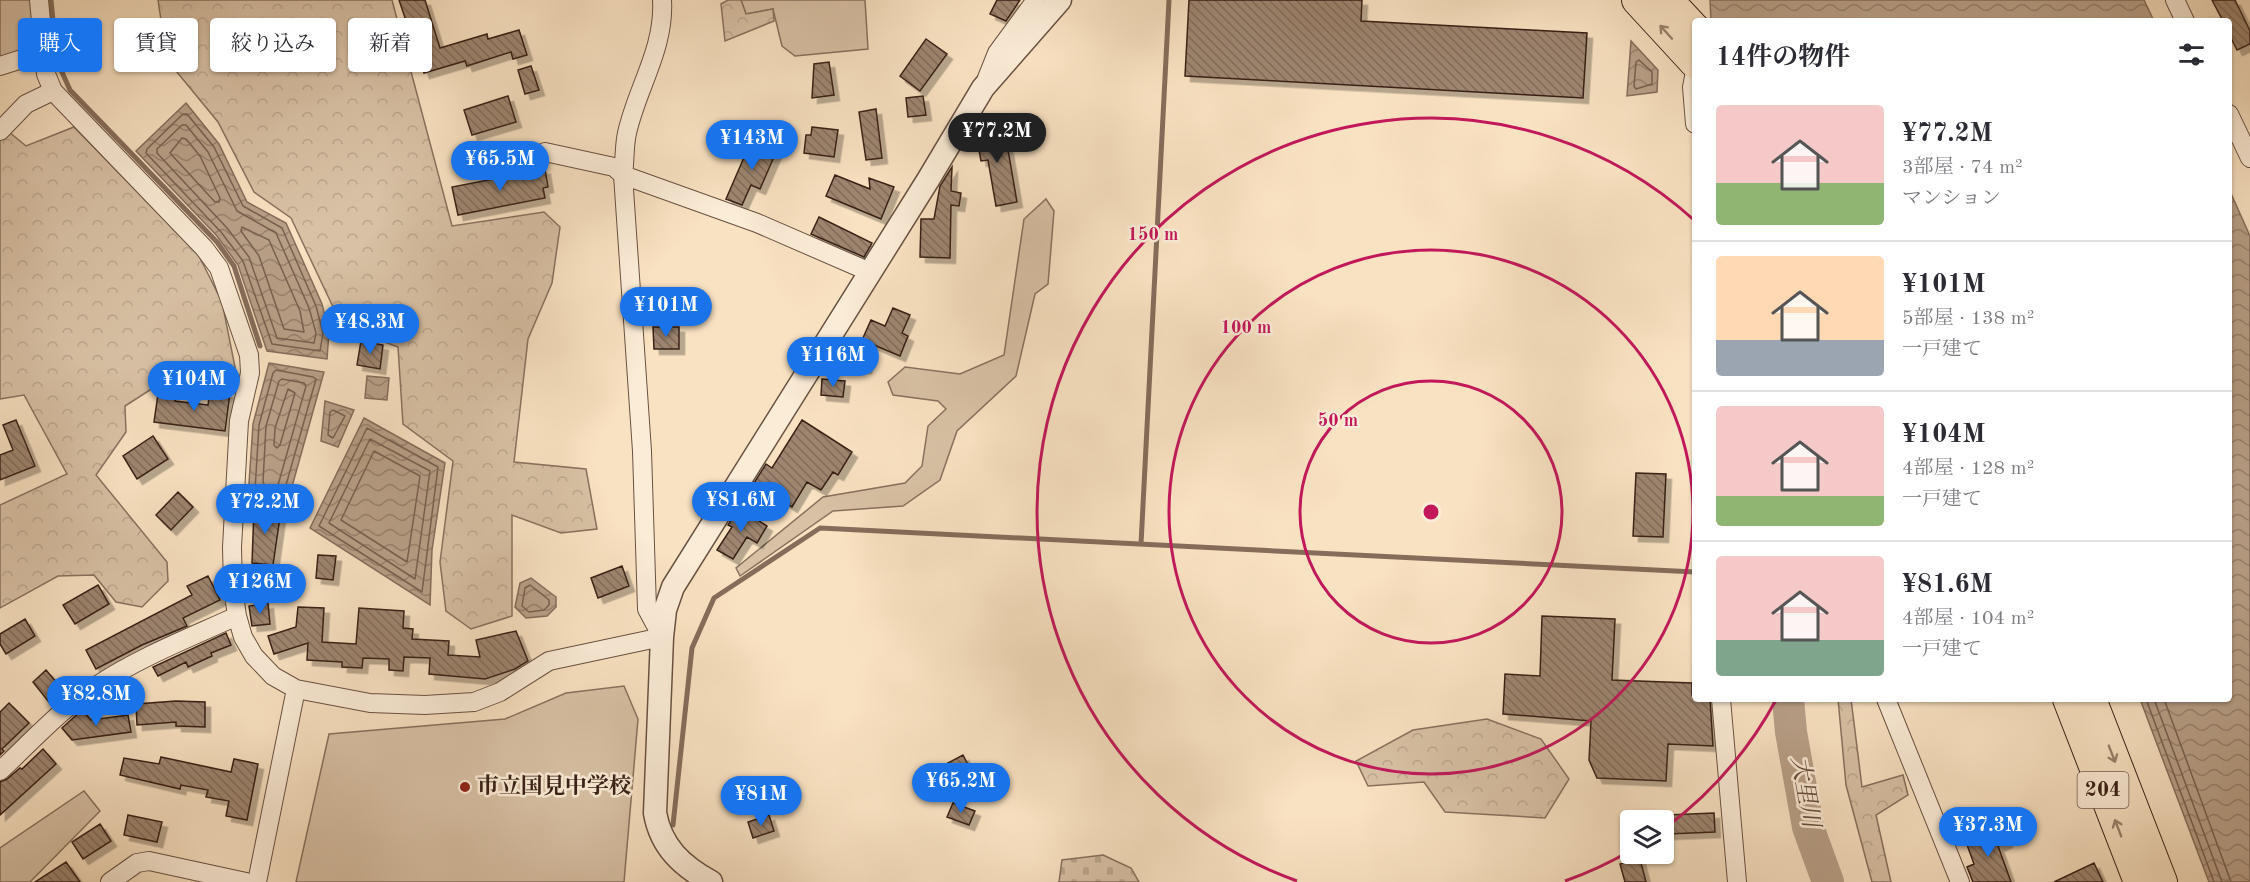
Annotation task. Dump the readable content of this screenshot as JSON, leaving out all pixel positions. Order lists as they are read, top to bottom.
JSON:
{
  "streets": {
    "highway": ["204"]
  },
  "water": ["大里川"],
  "places": ["市立国見中学校"],
  "page": {
    "chip": [
      "購入",
      "賃貸",
      "絞り込み",
      "新着"
    ],
    "heading": "14件の物件",
    "list": [
      {
        "name": "¥77.2M",
        "note": "3部屋 · 74 m² · マンション"
      },
      {
        "name": "¥101M",
        "note": "5部屋 · 138 m² · 一戸建て"
      },
      {
        "name": "¥104M",
        "note": "4部屋 · 128 m² · 一戸建て"
      },
      {
        "name": "¥81.6M",
        "note": "4部屋 · 104 m² · 一戸建て"
      }
    ],
    "price": [
      "¥77.2M",
      "¥143M",
      "¥65.5M",
      "¥101M",
      "¥48.3M",
      "¥116M",
      "¥104M",
      "¥81.6M",
      "¥72.2M",
      "¥126M",
      "¥82.8M",
      "¥65.2M",
      "¥81M",
      "¥37.3M"
    ]
  },
  "rings": ["150 m", "100 m", "50 m"]
}
